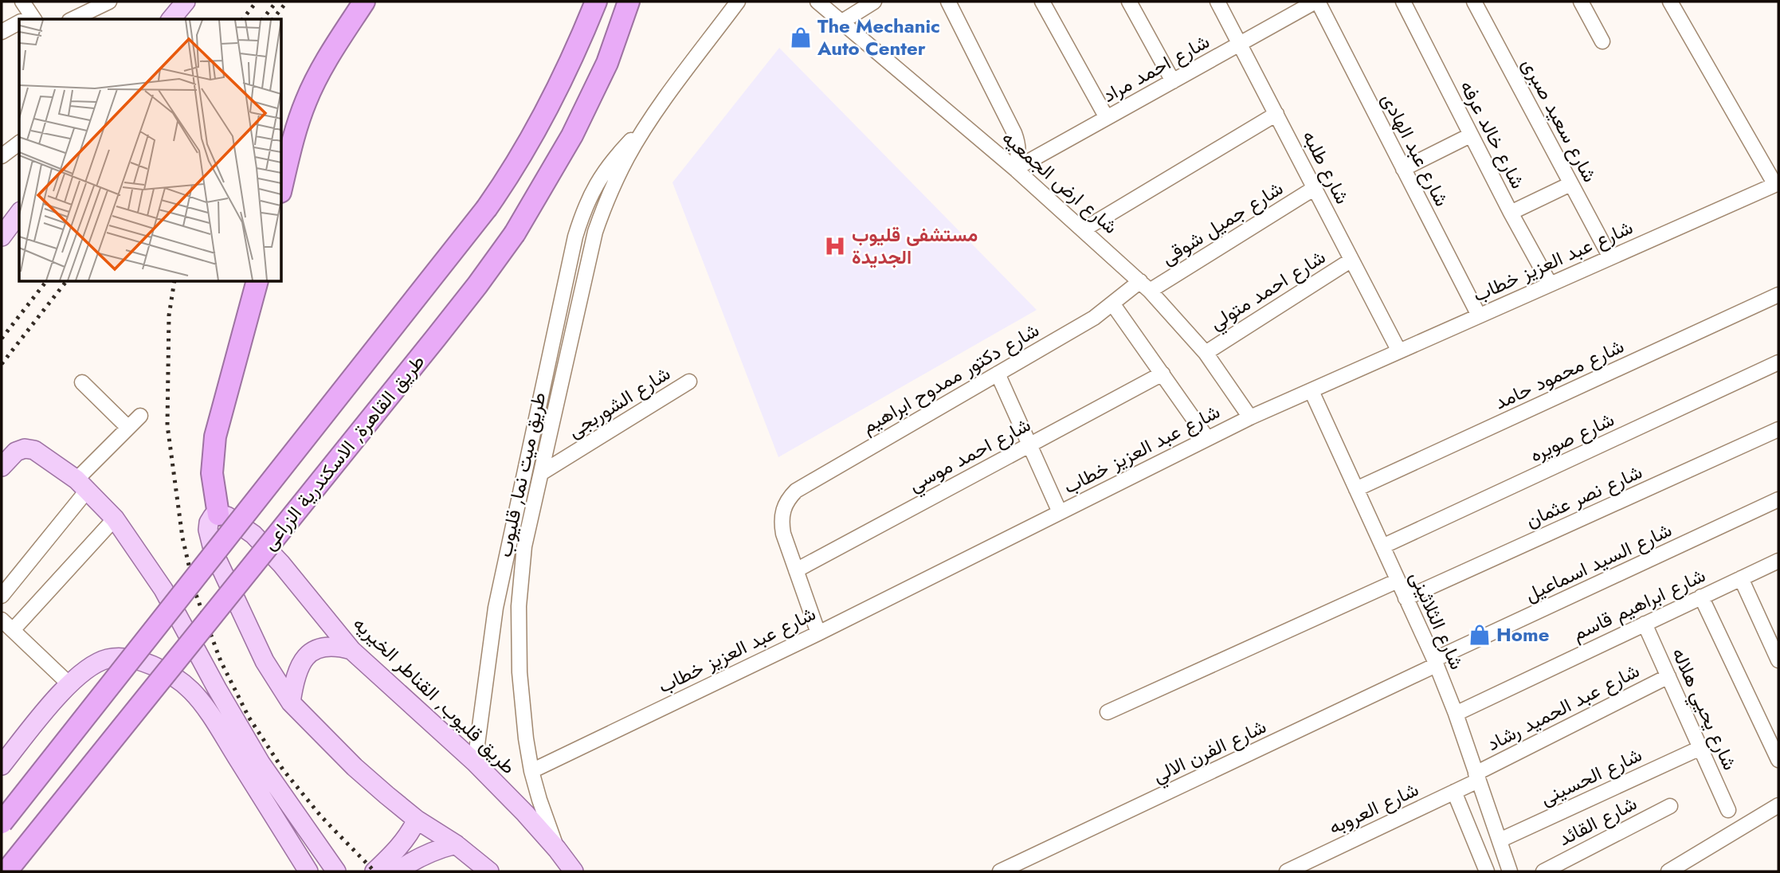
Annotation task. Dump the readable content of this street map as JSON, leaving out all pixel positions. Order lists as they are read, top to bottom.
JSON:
{
  "streets": {
    "highway": ["طريق القاهرة, الاسكندرية الزراعى"],
    "main road": ["طريق قليوب, القناطر الخيريه"],
    "street": [
      "شارع احمد مراد",
      "شارع سعيد صبرى",
      "شارع خالد عرفه",
      "شارع عبد الهادى",
      "شارع طلبه",
      "شارع ارض الجمعيه",
      "شارع جميل شوقى",
      "شارع عبد العزيز خطاب",
      "شارع احمد متولي",
      "شارع محمود حامد",
      "شارع دكتور ممدوح ابراهيم",
      "شارع الشوربجى",
      "شارع صويره",
      "شارع احمد موسي",
      "طريق ميت نما, قليوب",
      "شارع نصر عثمان",
      "شارع السيد اسماعيل",
      "شارع ابراهيم قاسم",
      "شارع الثلاثينى",
      "شارع عبد الحميد رشاد",
      "شارع يحيي هلاله",
      "شارع الفرن الالي",
      "شارع الحسينى",
      "شارع العروبه",
      "شارع القائد"
    ]
  },
  "crossings": [
    ["شارع احمد مراد", "شارع عبد الهادى"],
    ["شارع احمد مراد", "شارع طلبه"],
    ["شارع احمد مراد", "شارع ارض الجمعيه"],
    ["شارع سعيد صبرى", "شارع عبد العزيز خطاب"],
    ["شارع خالد عرفه", "شارع عبد العزيز خطاب"],
    ["شارع عبد الهادى", "شارع عبد العزيز خطاب"],
    ["شارع طلبه", "شارع جميل شوقى"],
    ["شارع طلبه", "شارع عبد العزيز خطاب"],
    ["شارع طلبه", "شارع احمد متولي"],
    ["شارع ارض الجمعيه", "شارع جميل شوقى"],
    ["شارع ارض الجمعيه", "شارع عبد العزيز خطاب"],
    ["شارع ارض الجمعيه", "شارع احمد متولي"],
    ["شارع ارض الجمعيه", "شارع دكتور ممدوح ابراهيم"],
    ["شارع جميل شوقى", "شارع دكتور ممدوح ابراهيم"],
    ["شارع عبد العزيز خطاب", "طريق ميت نما, قليوب"],
    ["شارع عبد العزيز خطاب", "شارع الثلاثينى"],
    ["شارع محمود حامد", "شارع الثلاثينى"],
    ["شارع دكتور ممدوح ابراهيم", "شارع احمد موسي"],
    ["شارع الشوربجى", "طريق ميت نما, قليوب"],
    ["شارع صويره", "شارع الثلاثينى"],
    ["طريق ميت نما, قليوب", "طريق قليوب, القناطر الخيريه"],
    ["شارع نصر عثمان", "شارع الثلاثينى"],
    ["شارع السيد اسماعيل", "شارع الثلاثينى"],
    ["شارع السيد اسماعيل", "شارع الفرن الالي"],
    ["شارع ابراهيم قاسم", "شارع الثلاثينى"],
    ["شارع ابراهيم قاسم", "شارع يحيي هلاله"],
    ["شارع الثلاثينى", "شارع عبد الحميد رشاد"],
    ["شارع الثلاثينى", "شارع الفرن الالي"],
    ["شارع الثلاثينى", "شارع الحسينى"],
    ["شارع الثلاثينى", "شارع العروبه"],
    ["شارع عبد الحميد رشاد", "شارع يحيي هلاله"],
    ["شارع عبد الحميد رشاد", "شارع العروبه"],
    ["شارع يحيي هلاله", "شارع الحسينى"]
  ],
  "places": {
    "shop": ["The Mechanic Auto Center", "Home"],
    "hospital": ["مستشفى قليوب الجديدة"]
  }
}
